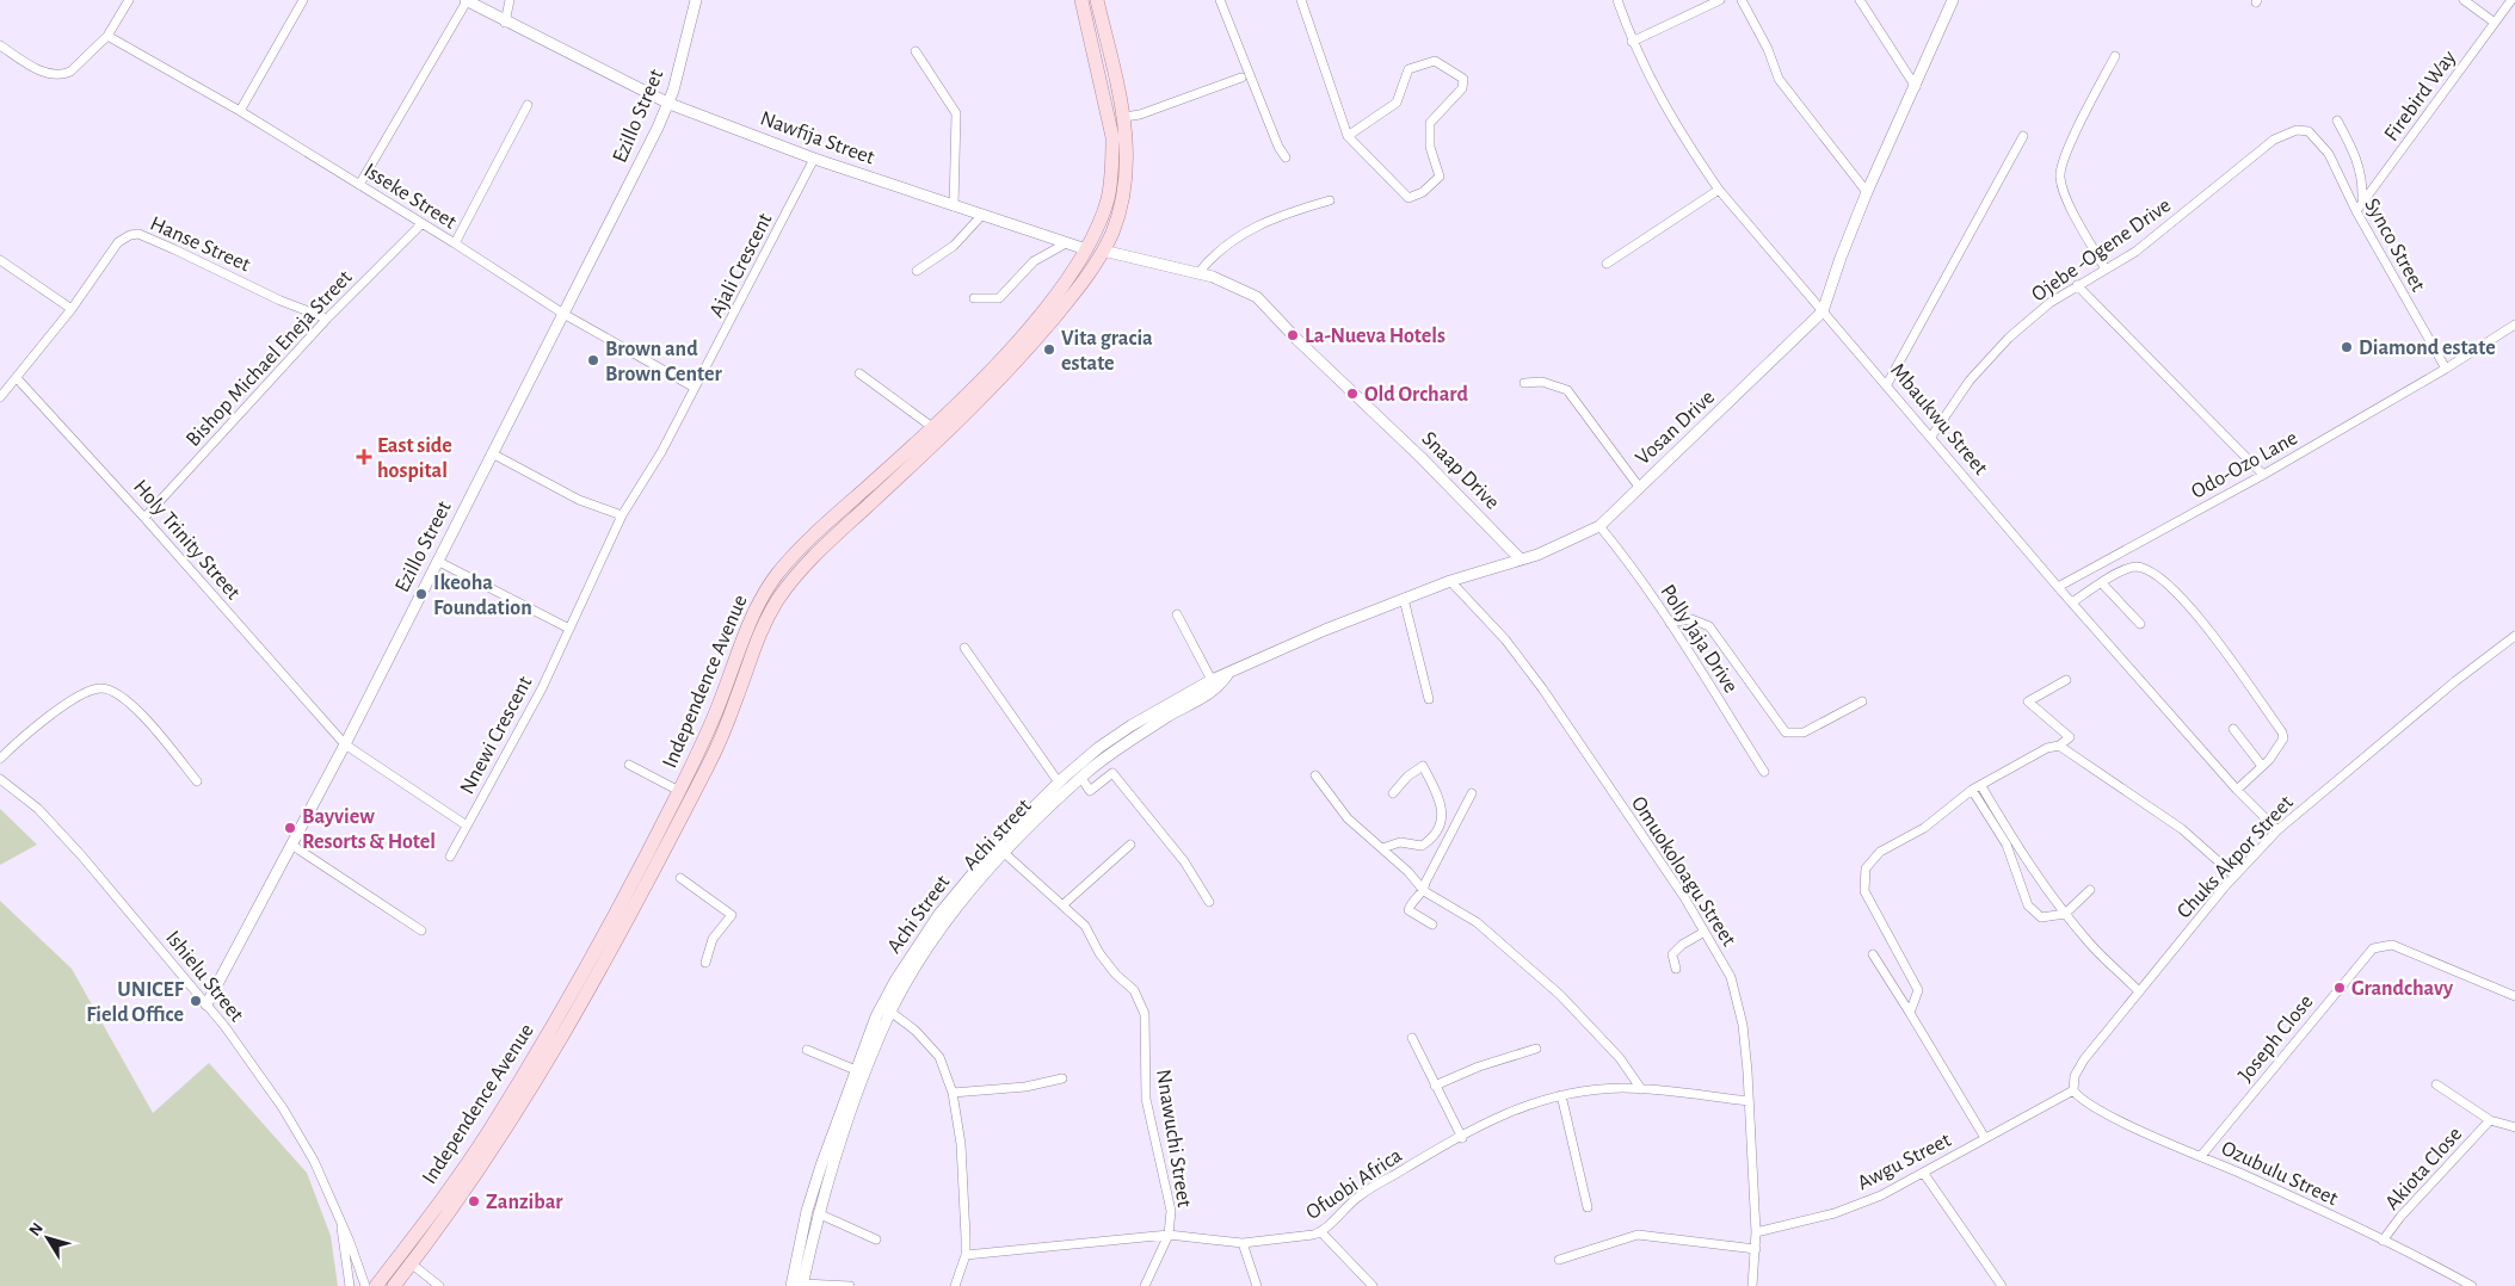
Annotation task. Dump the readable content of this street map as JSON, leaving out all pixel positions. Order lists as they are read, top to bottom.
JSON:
{
  "streets": {
    "main road": ["Independence Avenue"],
    "street": [
      "Firebird Way",
      "Ezillo Street",
      "Nawfija Street",
      "Isseke Street",
      "Hanse Street",
      "Synco Street",
      "Ojebe -Ogene Drive",
      "Ajali Crescent",
      "Bishop Michael Eneja Street",
      "Mbaukwu Street",
      "Vosan Drive",
      "Odo-Ozo Lane",
      "Snaap Drive",
      "Holy Trinity Street",
      "Polly Jaja Drive",
      "Nnewi Crescent",
      "Achi street",
      "Chuks Akpor Street",
      "Omuokoloagu Street",
      "Achi Street",
      "Ishielu Street",
      "Joseph Close",
      "Nnawuchi Street",
      "Awgu Street",
      "Akiota Close",
      "Ozubulu Street",
      "Ofuobi Africa"
    ]
  },
  "crossings": [
    ["Firebird Way", "Synco Street"],
    ["Ezillo Street", "Nawfija Street"],
    ["Ezillo Street", "Isseke Street"],
    ["Ezillo Street", "Holy Trinity Street"],
    ["Ezillo Street", "Ishielu Street"],
    ["Nawfija Street", "Ajali Crescent"],
    ["Nawfija Street", "Independence Avenue"],
    ["Isseke Street", "Ajali Crescent"],
    ["Isseke Street", "Bishop Michael Eneja Street"],
    ["Hanse Street", "Bishop Michael Eneja Street"],
    ["Hanse Street", "Holy Trinity Street"],
    ["Synco Street", "Ojebe -Ogene Drive"],
    ["Synco Street", "Odo-Ozo Lane"],
    ["Ojebe -Ogene Drive", "Mbaukwu Street"],
    ["Ajali Crescent", "Nnewi Crescent"],
    ["Bishop Michael Eneja Street", "Holy Trinity Street"],
    ["Mbaukwu Street", "Vosan Drive"],
    ["Mbaukwu Street", "Odo-Ozo Lane"],
    ["Mbaukwu Street", "Chuks Akpor Street"],
    ["Vosan Drive", "Snaap Drive"],
    ["Vosan Drive", "Polly Jaja Drive"],
    ["Vosan Drive", "Achi street"],
    ["Vosan Drive", "Omuokoloagu Street"],
    ["Vosan Drive", "Achi Street"],
    ["Snaap Drive", "Independence Avenue"],
    ["Holy Trinity Street", "Nnewi Crescent"],
    ["Achi street", "Achi Street"],
    ["Achi street", "Nnawuchi Street"],
    ["Chuks Akpor Street", "Awgu Street"],
    ["Chuks Akpor Street", "Ozubulu Street"],
    ["Omuokoloagu Street", "Awgu Street"],
    ["Omuokoloagu Street", "Ofuobi Africa"],
    ["Achi Street", "Nnawuchi Street"],
    ["Joseph Close", "Ozubulu Street"],
    ["Nnawuchi Street", "Ofuobi Africa"],
    ["Awgu Street", "Ozubulu Street"],
    ["Akiota Close", "Ozubulu Street"]
  ],
  "places": {
    "other": [
      "La-Nueva Hotels",
      "Diamond estate",
      "Vita gracia estate",
      "Brown and Brown Center",
      "Old Orchard",
      "Ikeoha Foundation",
      "Bayview Resorts & Hotel",
      "Grandchavy",
      "UNICEF Field Office",
      "Zanzibar"
    ],
    "health": ["East side hospital"]
  },
  "north": "top left"
}
